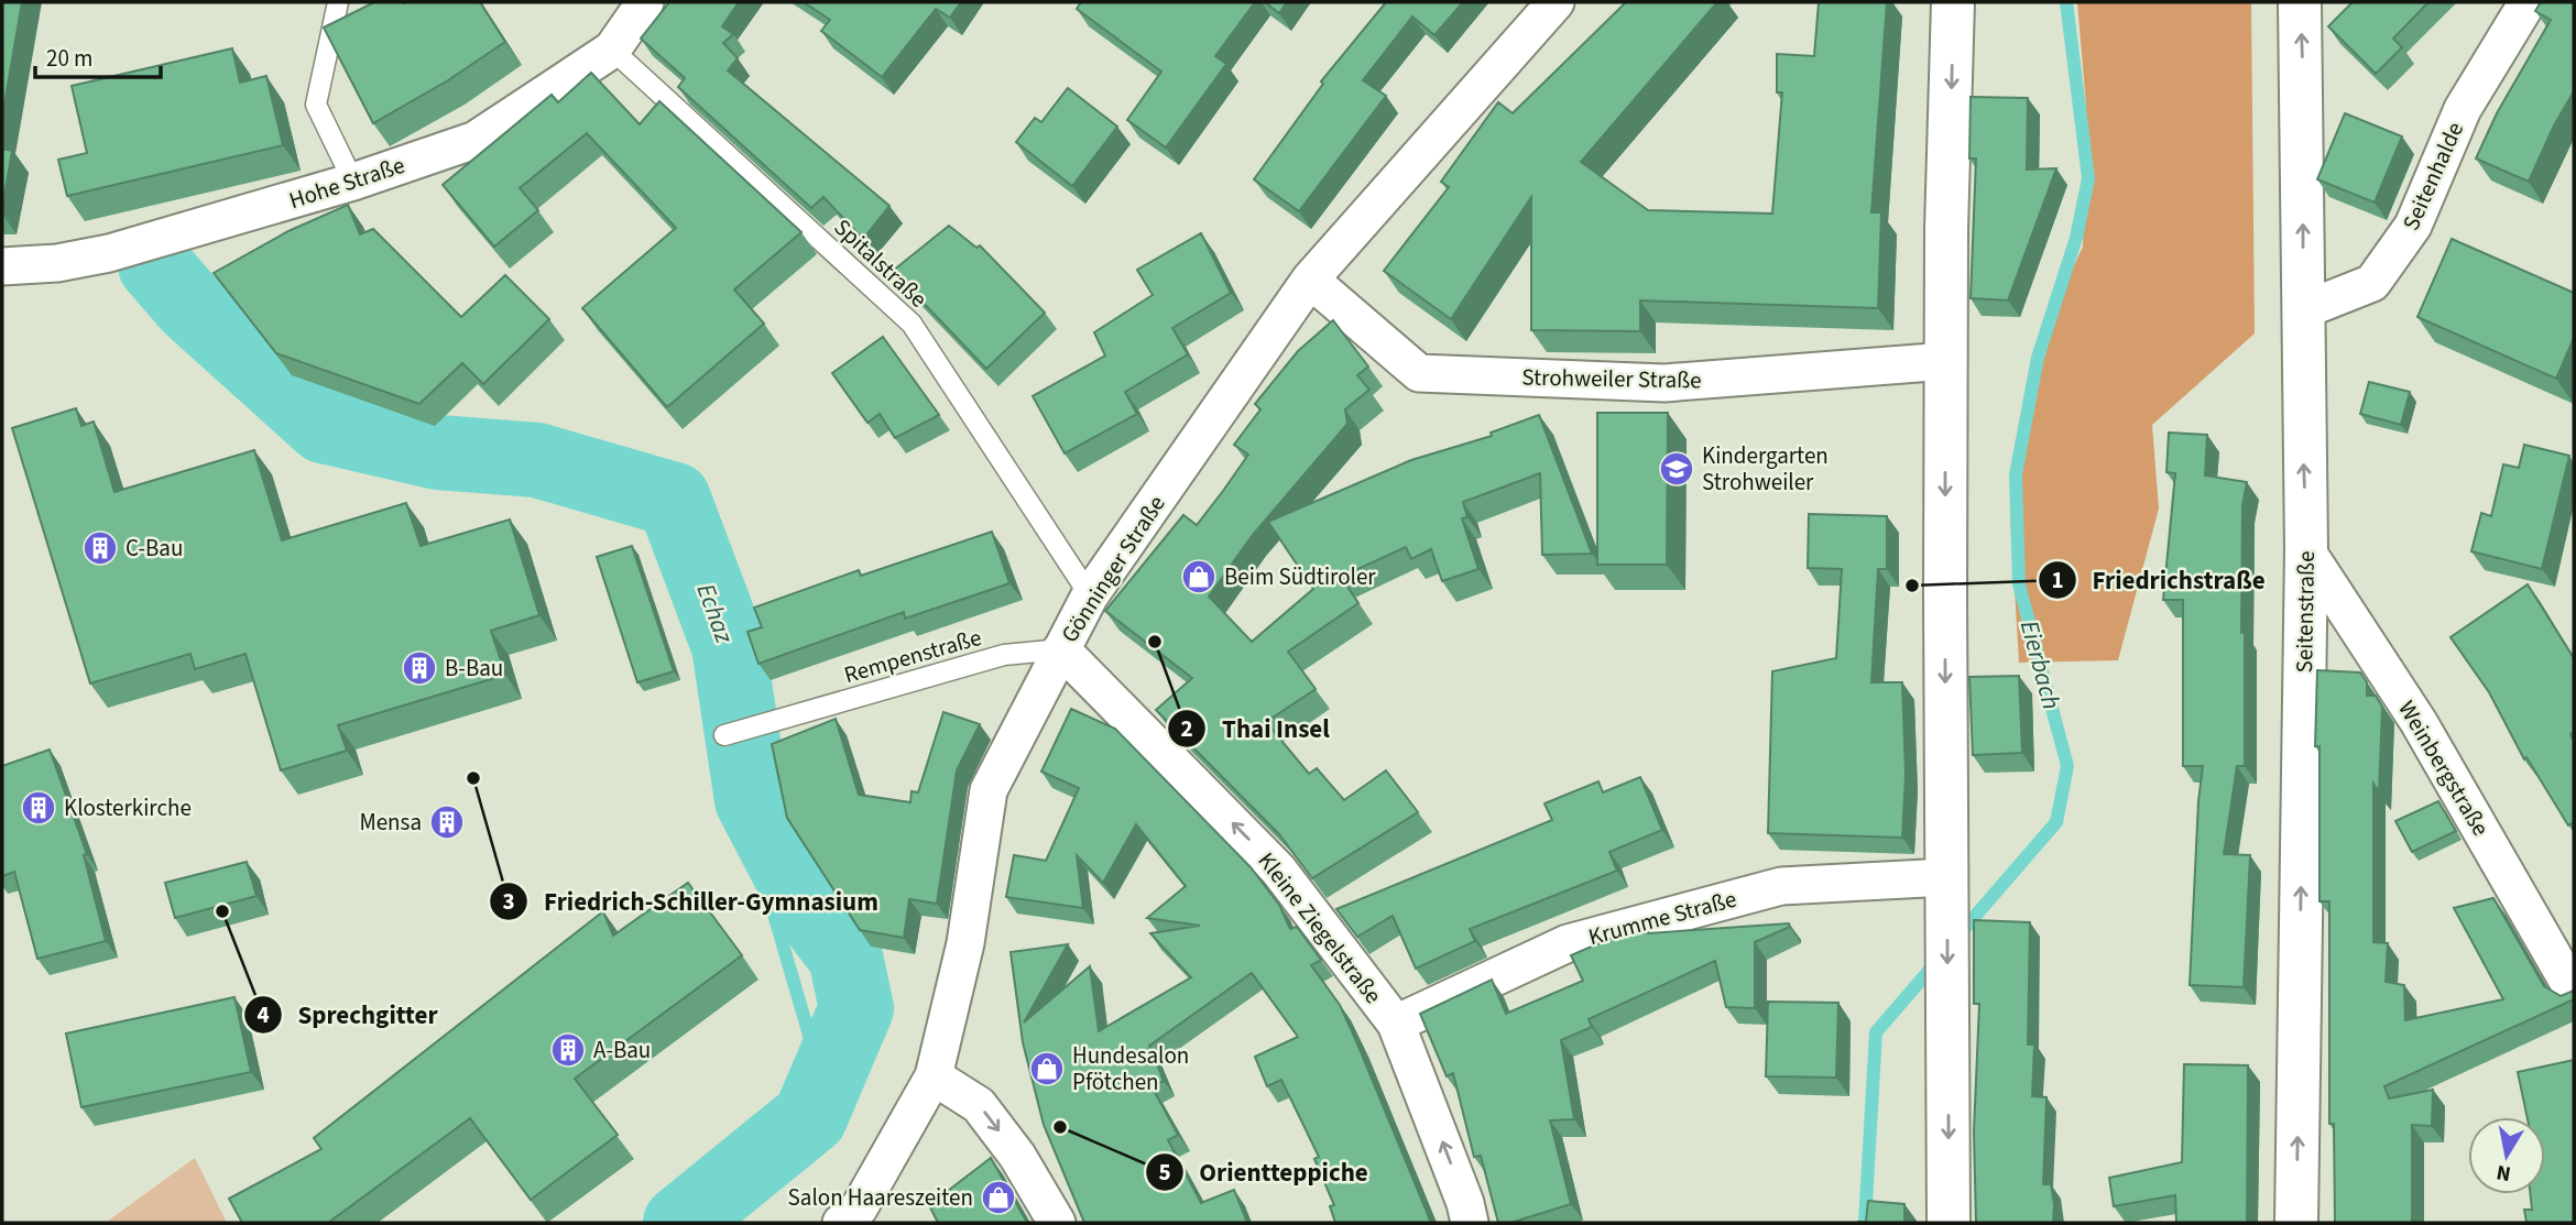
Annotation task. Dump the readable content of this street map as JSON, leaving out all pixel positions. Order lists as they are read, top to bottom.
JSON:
{
  "streets": {
    "main road": ["Seitenstraße"],
    "street": [
      "Seitenhalde",
      "Hohe Straße",
      "Strohweiler Straße",
      "Gönninger Straße",
      "Weinbergstraße",
      "Krumme Straße",
      "Kleine Ziegelstraße"
    ],
    "lane": ["Spitalstraße", "Rempenstraße"]
  },
  "crossings": [
    ["Seitenhalde", "Seitenstraße"],
    ["Hohe Straße", "Spitalstraße"],
    ["Spitalstraße", "Gönninger Straße"],
    ["Strohweiler Straße", "Gönninger Straße"],
    ["Gönninger Straße", "Rempenstraße"],
    ["Gönninger Straße", "Kleine Ziegelstraße"],
    ["Seitenstraße", "Weinbergstraße"],
    ["Rempenstraße", "Kleine Ziegelstraße"],
    ["Krumme Straße", "Kleine Ziegelstraße"]
  ],
  "one_way": ["Kleine Ziegelstraße"],
  "water": ["Echaz", "Eierbach"],
  "places": {
    "school or university": ["Kindergarten Strohweiler"],
    "building": [
      "C-Bau",
      "B-Bau",
      "Klosterkirche",
      "Mensa",
      "A-Bau"
    ],
    "shop": ["Beim Südtiroler", "Hundesalon Pfötchen", "Salon Haareszeiten"],
    "other": [
      "Friedrichstraße",
      "Thai Insel",
      "Friedrich-Schiller-Gymnasium",
      "Sprechgitter",
      "Orientteppiche"
    ]
  },
  "scale_bar": "20 m",
  "north": "bottom"
}
